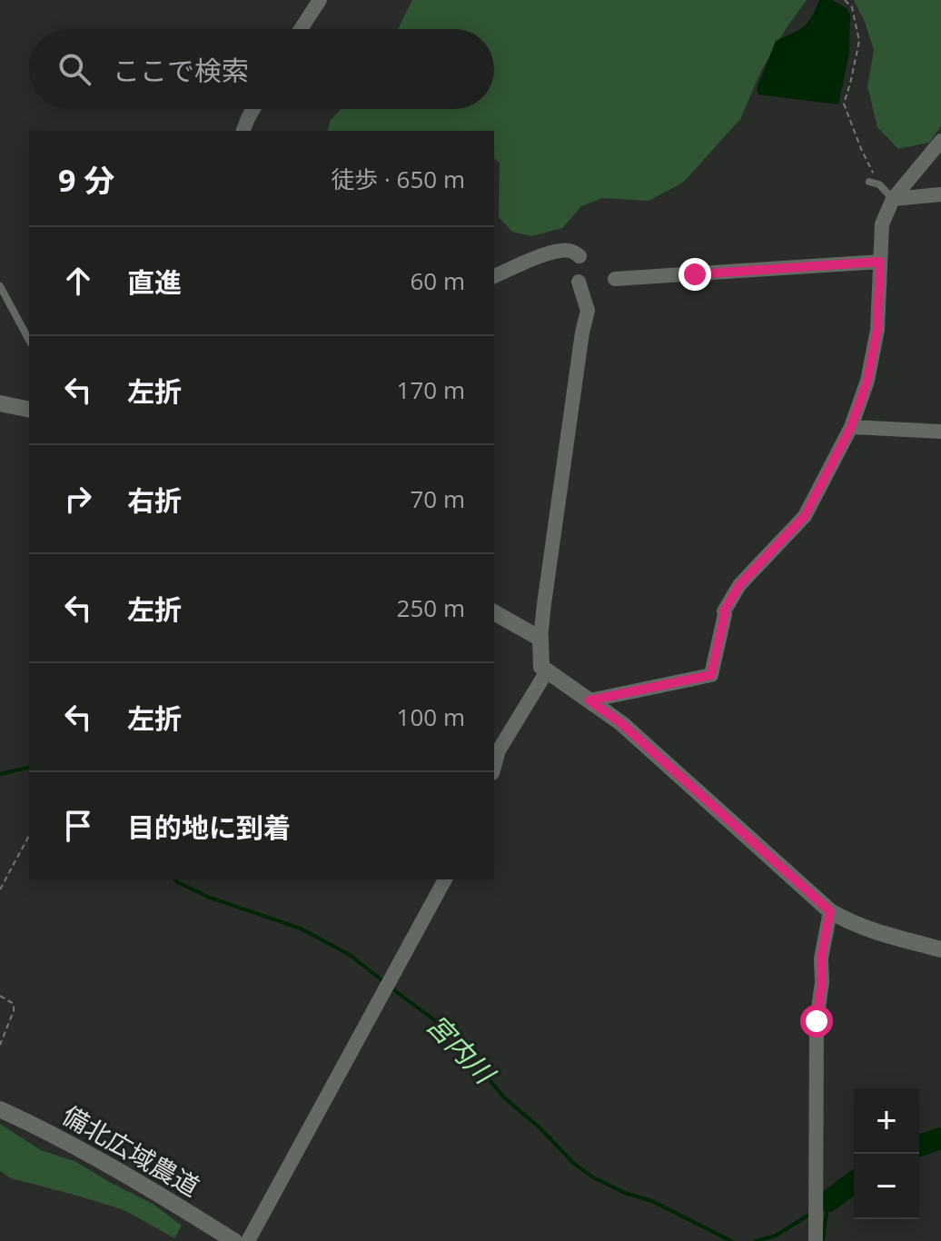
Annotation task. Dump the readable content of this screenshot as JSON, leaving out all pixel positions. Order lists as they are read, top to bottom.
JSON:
{
  "streets": {
    "street": ["備北広域農道"]
  },
  "water": ["宮内川"],
  "page": {
    "search": "ここで検索",
    "heading": ["9 分", "徒歩 · 650 m"],
    "list": [
      ["直進", "60 m"],
      ["左折", "170 m"],
      ["右折", "70 m"],
      ["左折", "250 m"],
      ["左折", "100 m"],
      "目的地に到着"
    ],
    "map_buttons": ["+", "−"]
  }
}
